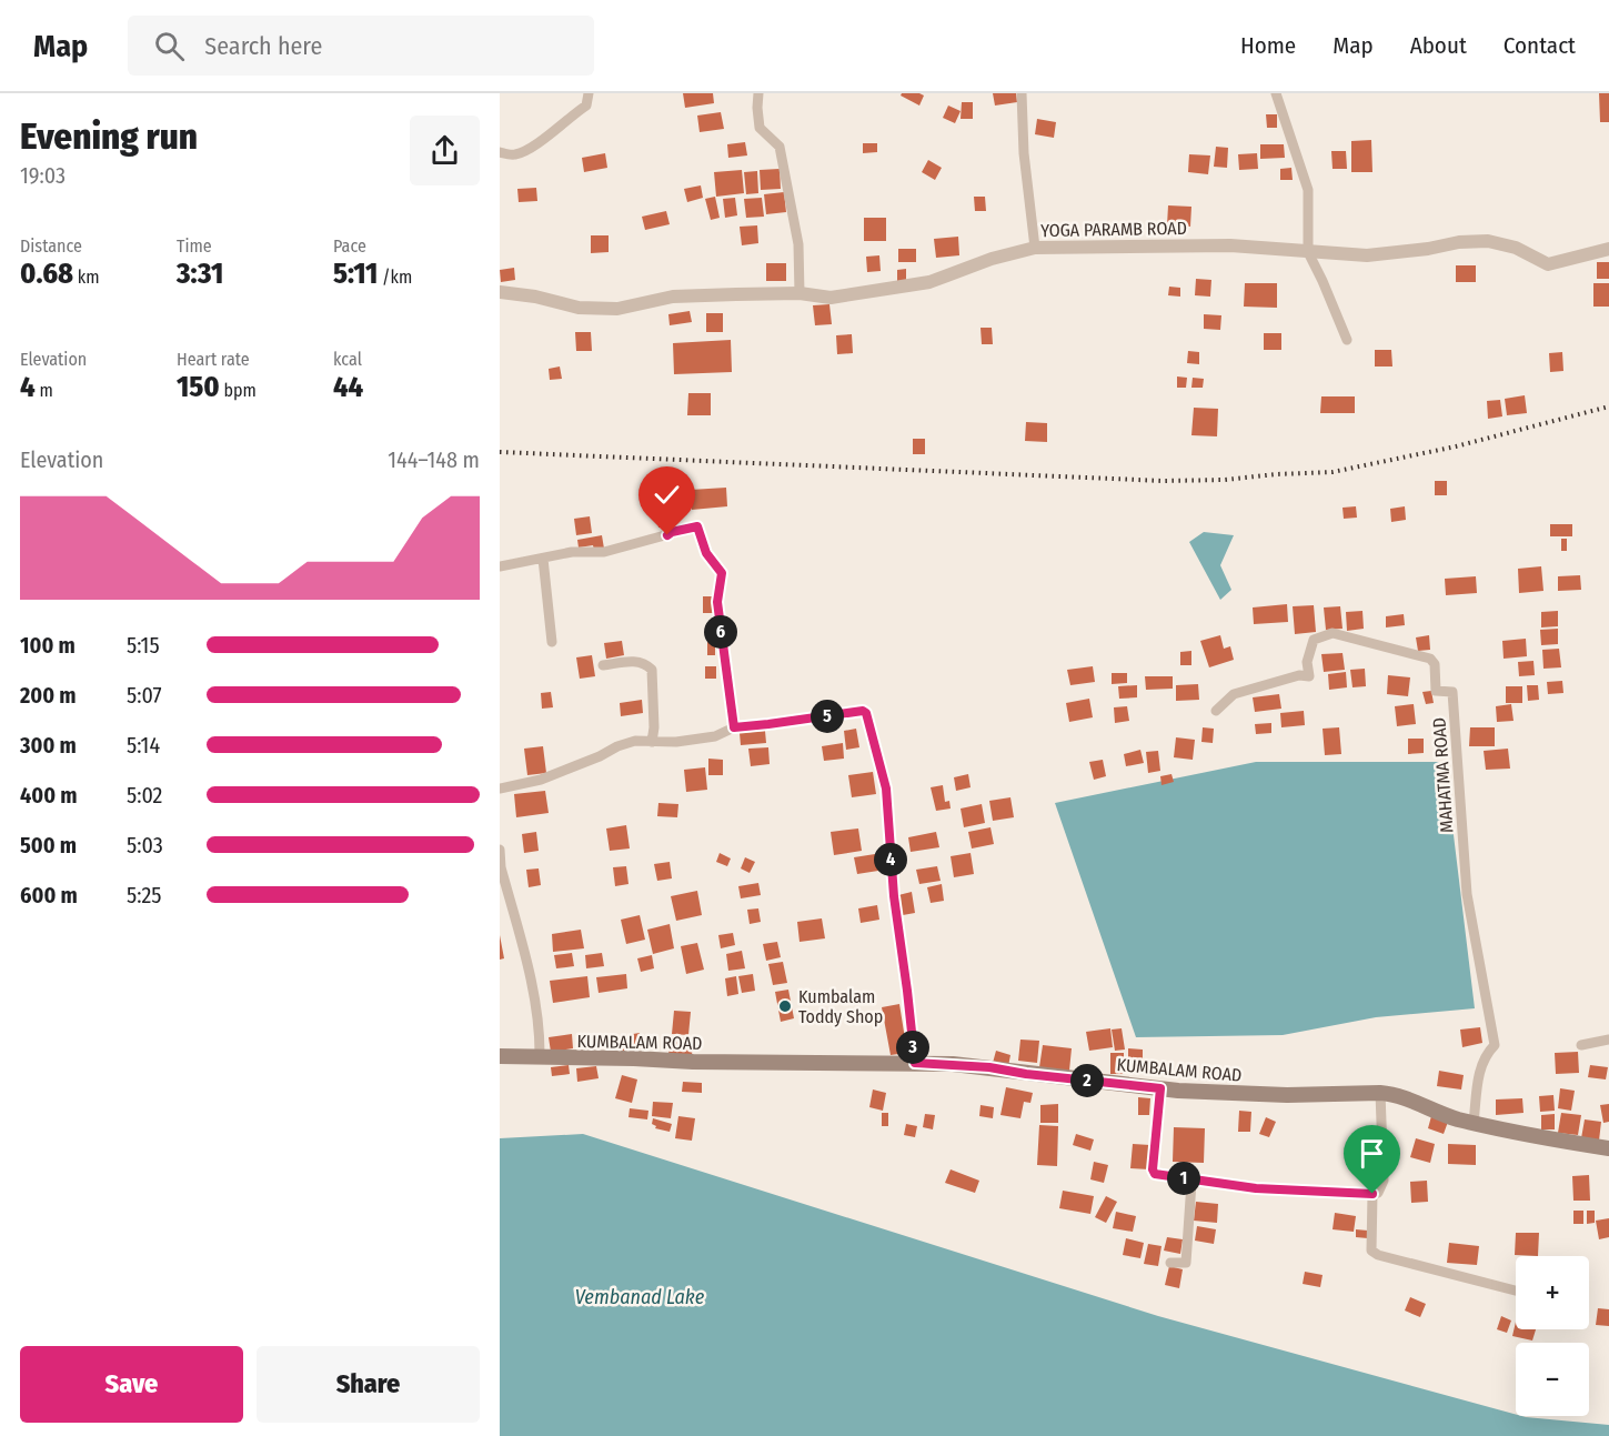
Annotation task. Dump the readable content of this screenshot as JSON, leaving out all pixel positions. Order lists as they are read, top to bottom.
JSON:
{
  "streets": {
    "main road": ["KUMBALAM ROAD"],
    "street": ["YOGA PARAMB ROAD", "MAHATMA ROAD"]
  },
  "crossings": [
    ["MAHATMA ROAD", "KUMBALAM ROAD"]
  ],
  "water": ["Vembanad Lake"],
  "places": ["Kumbalam Toddy Shop"],
  "page": {
    "header": "Map",
    "search": "Search here",
    "nav": [
      "Home",
      "Map",
      "About",
      "Contact"
    ],
    "heading": ["Evening run", "19:03"],
    "stats": [
      ["Distance", "0.68 km"],
      ["Time", "3:31"],
      ["Pace", "5:11 /km"],
      ["Elevation", "4 m"],
      ["Heart rate", "150 bpm"],
      ["kcal", "44"]
    ],
    "chart": ["Elevation", "144–148 m"],
    "pins": [
      "6",
      "5",
      "4",
      "3",
      "2",
      "1"
    ],
    "list": [
      {
        "name": "100 m",
        "note": "5:15"
      },
      {
        "name": "200 m",
        "note": "5:07"
      },
      {
        "name": "300 m",
        "note": "5:14"
      },
      {
        "name": "400 m",
        "note": "5:02"
      },
      {
        "name": "500 m",
        "note": "5:03"
      },
      {
        "name": "600 m",
        "note": "5:25"
      }
    ],
    "map_buttons": ["+", "−"],
    "buttons": ["Save", "Share"]
  }
}
